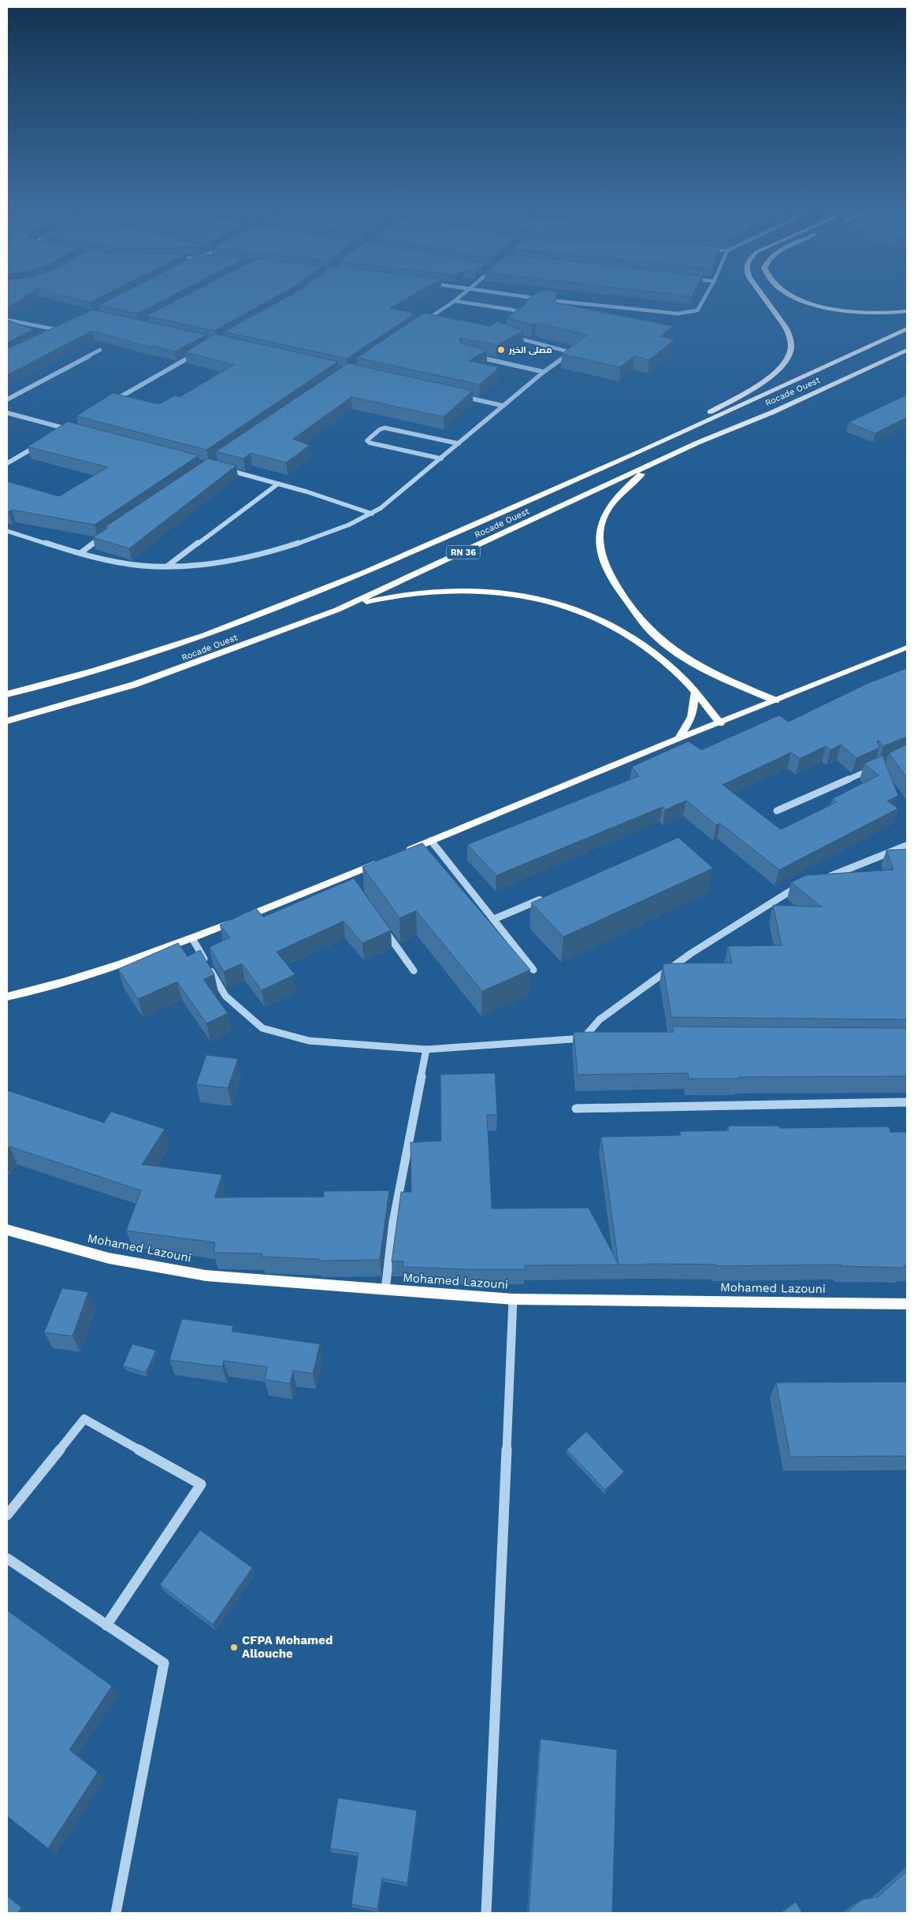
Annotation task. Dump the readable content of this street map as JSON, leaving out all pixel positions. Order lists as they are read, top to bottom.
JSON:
{
  "streets": {
    "highway": ["Rocade Ouest", "RN 36"],
    "main road": ["Mohamed Lazouni"]
  },
  "places": ["مصلى الخير", "CFPA Mohamed Allouche"]
}
